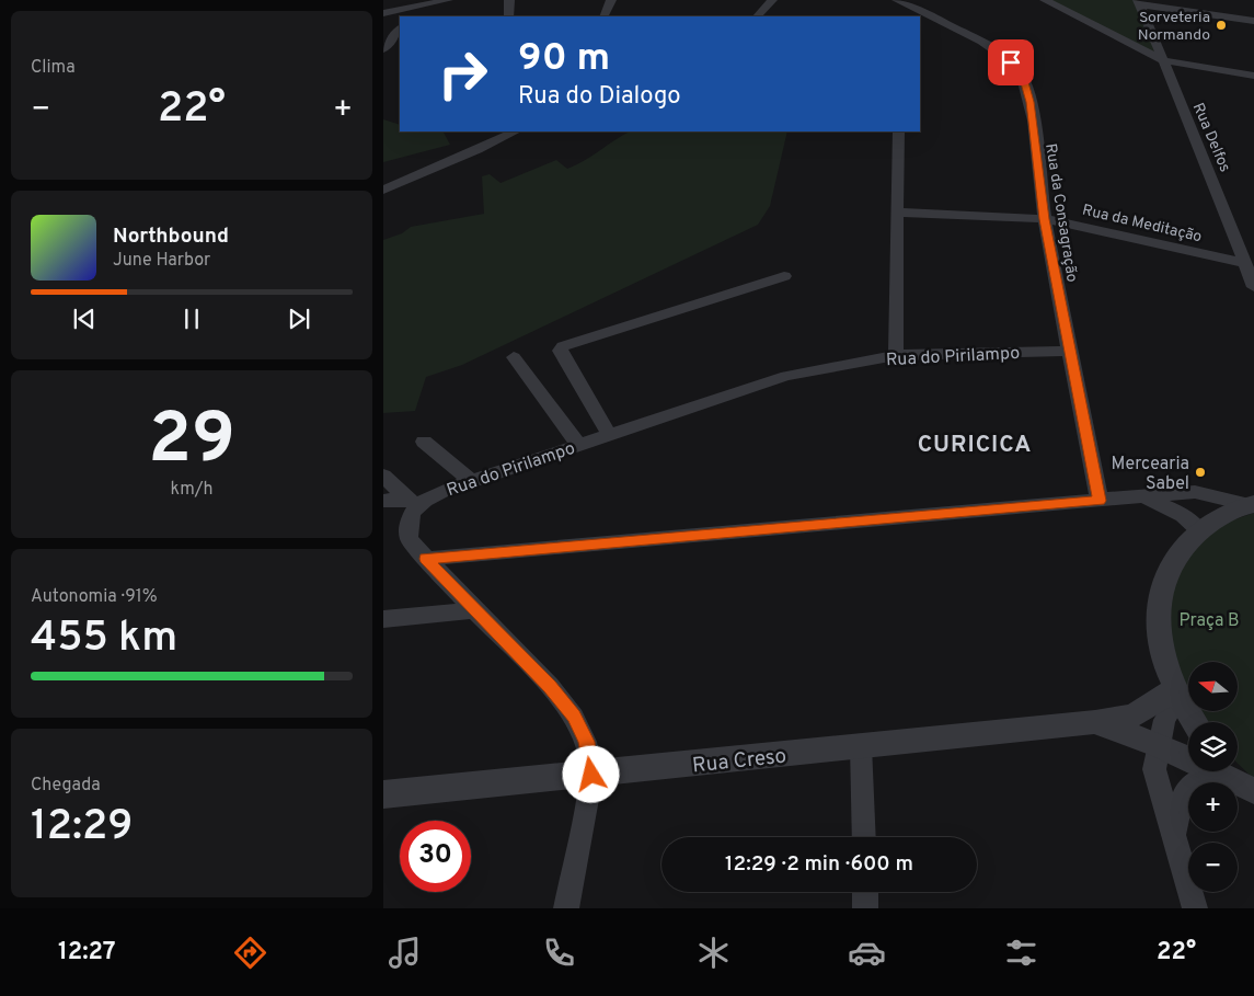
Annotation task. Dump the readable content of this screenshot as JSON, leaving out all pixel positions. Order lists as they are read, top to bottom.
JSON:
{
  "streets": {
    "street": [
      "Rua Delfos",
      "Rua da Consagração",
      "Rua da Meditação",
      "Rua do Pirilampo",
      "Rua Creso"
    ]
  },
  "crossings": [
    ["Rua Delfos", "Rua da Meditação"],
    ["Rua da Consagração", "Rua da Meditação"],
    ["Rua da Consagração", "Rua do Pirilampo"]
  ],
  "districts": ["CURICICA"],
  "parks": ["Praça B"],
  "places": ["Sorveteria Normando", "Mercearia Sabel"],
  "north": "left",
  "page": {
    "tile": [
      "Clima",
      ["29", "km/h"],
      ["Autonomia · 91%", "455 km"],
      ["Chegada", "12:29"]
    ],
    "turn": ["90 m", "Rua do Dialogo"],
    "heat": ["−", "22°", "+"],
    "song": ["Northbound", "June Harbor"],
    "map_buttons": ["+", "−"],
    "limit": "30",
    "trip": "12:29 · 2 min · 600 m",
    "tabs": ["12:27", "22°"]
  }
}
